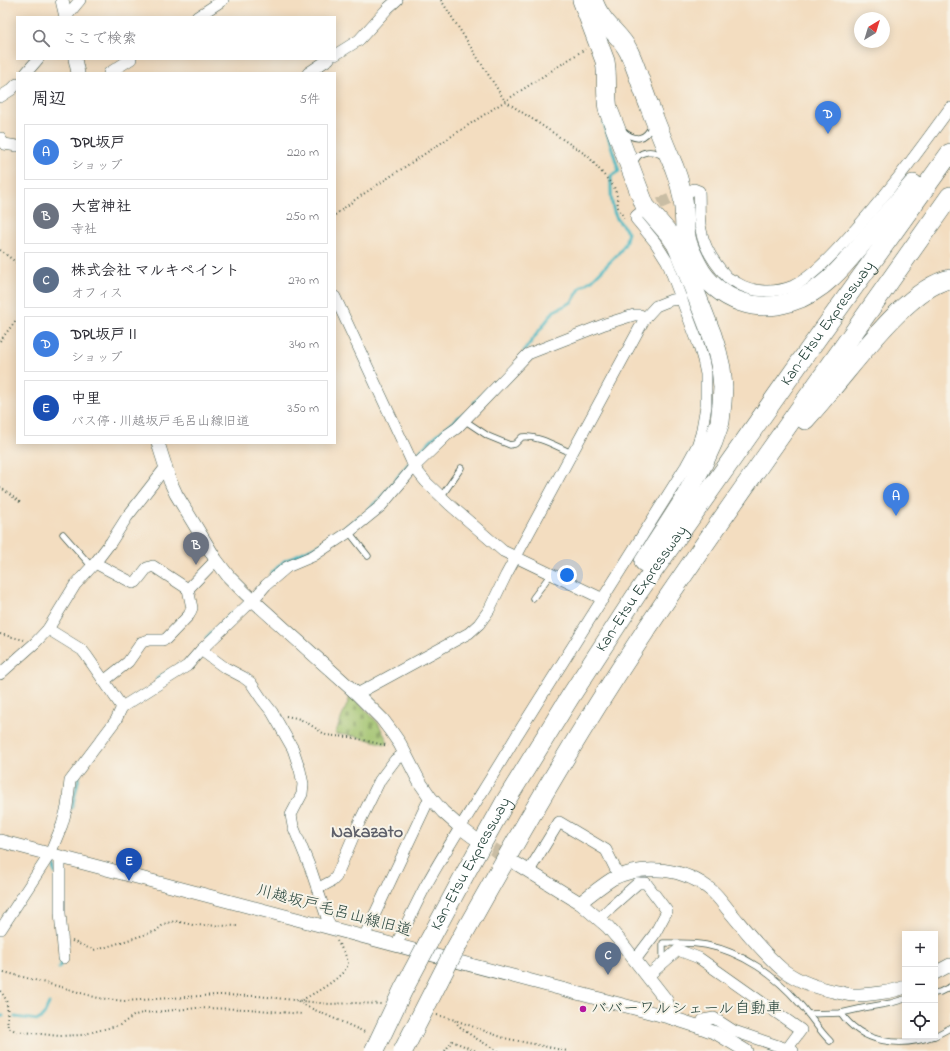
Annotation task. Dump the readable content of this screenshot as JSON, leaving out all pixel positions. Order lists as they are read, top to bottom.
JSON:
{
  "streets": {
    "highway": ["Kan-Etsu Expressway"],
    "street": ["川越坂戸毛呂山線旧道"]
  },
  "districts": ["Nakazato"],
  "places": ["ババーワルシェール自動車"],
  "north": "top right",
  "page": {
    "search": "ここで検索",
    "heading": ["周辺", "5件"],
    "pins": [
      "D",
      "A",
      "B",
      "E",
      "C"
    ],
    "list": [
      {
        "mark": "A",
        "name": "DPL坂戸",
        "note": "ショップ",
        "value": "220 m"
      },
      {
        "mark": "B",
        "name": "大宮神社",
        "note": "寺社",
        "value": "250 m"
      },
      {
        "mark": "C",
        "name": "株式会社 マルキペイント",
        "note": "オフィス",
        "value": "270 m"
      },
      {
        "mark": "D",
        "name": "DPL坂戸Ⅱ",
        "note": "ショップ",
        "value": "340 m"
      },
      {
        "mark": "E",
        "name": "中里",
        "note": "バス停 · 川越坂戸毛呂山線旧道",
        "value": "350 m"
      }
    ],
    "map_buttons": ["+", "−"]
  }
}
